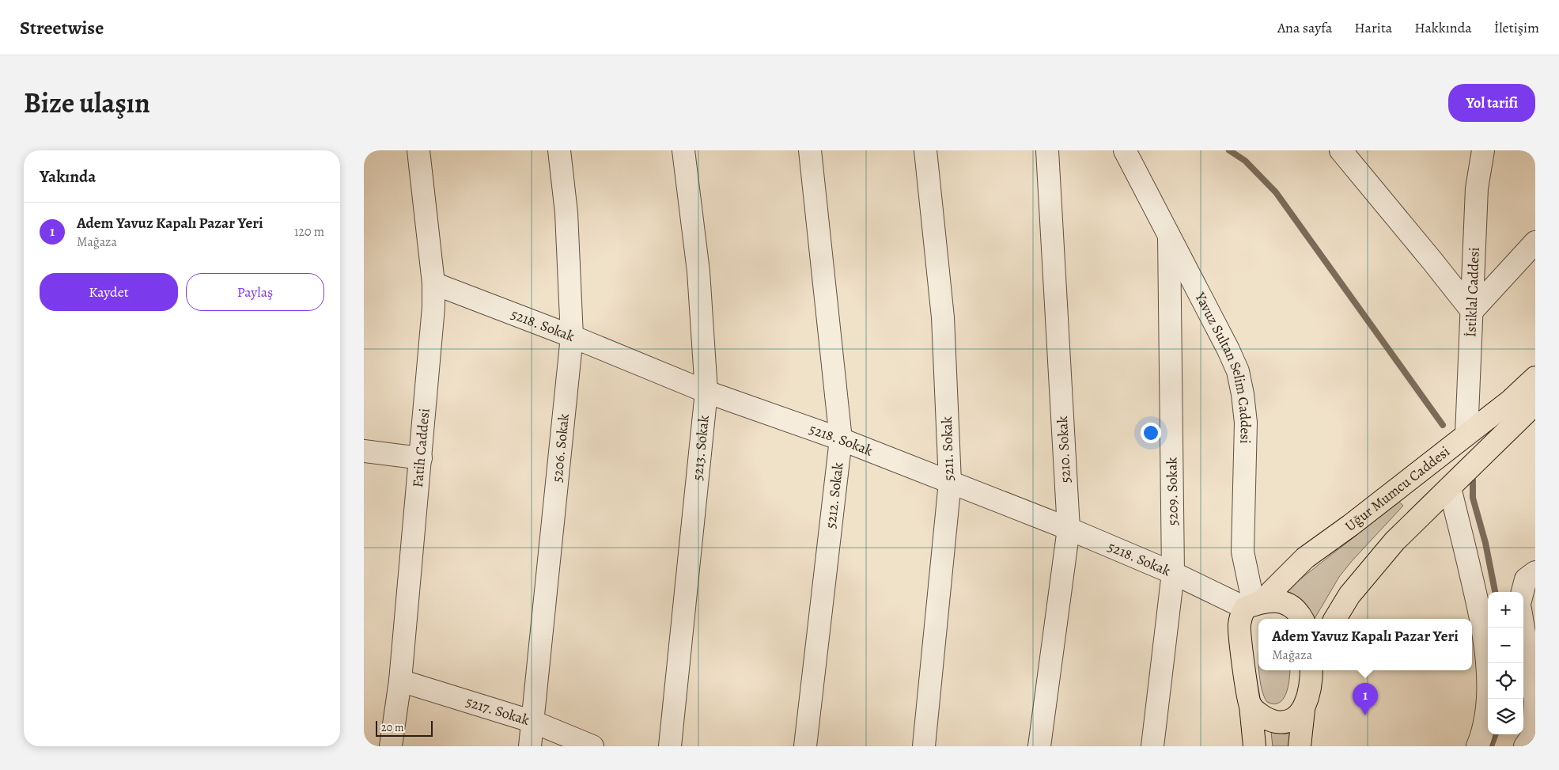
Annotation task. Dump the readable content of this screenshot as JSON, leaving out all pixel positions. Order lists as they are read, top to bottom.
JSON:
{
  "streets": {
    "main road": ["Yavuz Sultan Selim Caddesi", "Uğur Mumcu Caddesi"],
    "street": [
      "İstiklal Caddesi",
      "5218. Sokak",
      "Fatih Caddesi",
      "5206. Sokak",
      "5213. Sokak",
      "5211. Sokak",
      "5210. Sokak",
      "5209. Sokak",
      "5212. Sokak",
      "5217. Sokak"
    ]
  },
  "crossings": [
    ["İstiklal Caddesi", "Uğur Mumcu Caddesi"],
    ["5218. Sokak", "Yavuz Sultan Selim Caddesi"],
    ["5218. Sokak", "Fatih Caddesi"],
    ["5218. Sokak", "5206. Sokak"],
    ["5218. Sokak", "5213. Sokak"],
    ["5218. Sokak", "5211. Sokak"],
    ["5218. Sokak", "5210. Sokak"],
    ["5218. Sokak", "Uğur Mumcu Caddesi"],
    ["5218. Sokak", "5209. Sokak"],
    ["5218. Sokak", "5212. Sokak"],
    ["Yavuz Sultan Selim Caddesi", "Uğur Mumcu Caddesi"],
    ["Yavuz Sultan Selim Caddesi", "5209. Sokak"],
    ["Fatih Caddesi", "5217. Sokak"],
    ["5206. Sokak", "5217. Sokak"]
  ],
  "scale_bar": "20 m",
  "page": {
    "header": "Streetwise",
    "nav": [
      "Ana sayfa",
      "Harita",
      "Hakkında",
      "İletişim"
    ],
    "title": "Bize ulaşın",
    "buttons": [
      "Yol tarifi",
      ["Kaydet", "Paylaş"]
    ],
    "heading": "Yakında",
    "list": [
      {
        "mark": "1",
        "name": "Adem Yavuz Kapalı Pazar Yeri",
        "note": "Mağaza",
        "value": "120 m"
      }
    ],
    "map_buttons": ["+", "−"],
    "popup": ["Adem Yavuz Kapalı Pazar Yeri", "Mağaza"],
    "pins": "1",
    "scale": "20 m"
  }
}
